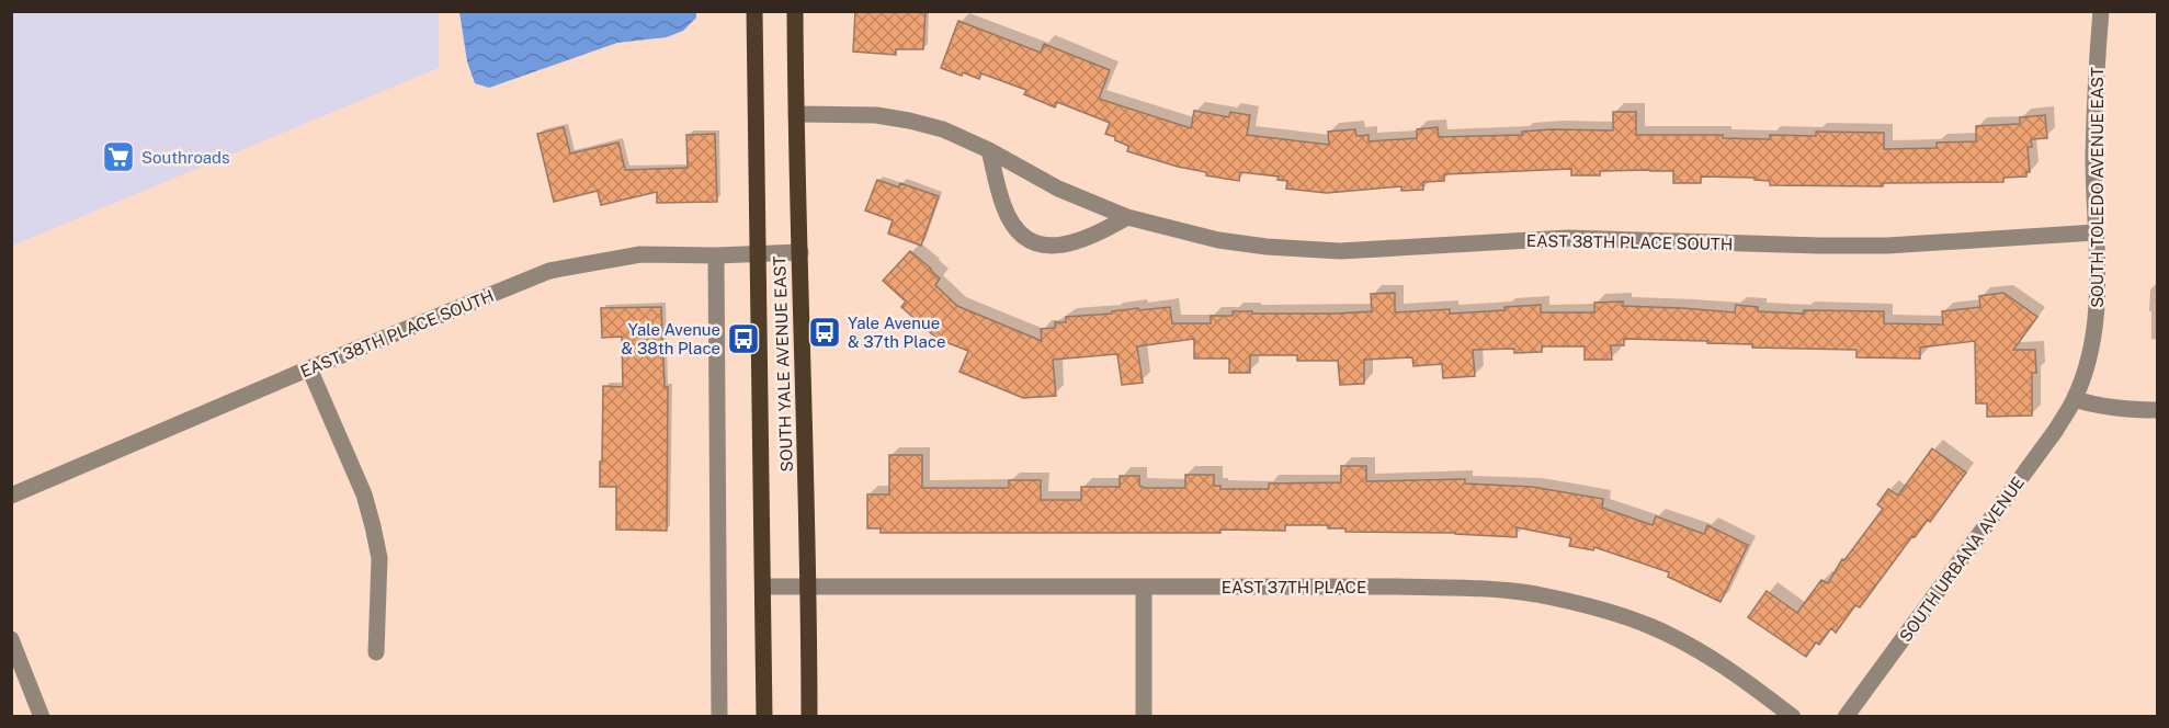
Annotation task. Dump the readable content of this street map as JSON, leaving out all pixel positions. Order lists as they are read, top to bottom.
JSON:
{
  "streets": {
    "main road": ["SOUTH YALE AVENUE EAST"],
    "street": [
      "SOUTH TOLEDO AVENUE EAST",
      "EAST 38TH PLACE SOUTH",
      "SOUTH URBANA AVENUE",
      "EAST 37TH PLACE"
    ]
  },
  "crossings": [
    ["SOUTH TOLEDO AVENUE EAST", "EAST 38TH PLACE SOUTH"],
    ["SOUTH TOLEDO AVENUE EAST", "SOUTH URBANA AVENUE"],
    ["EAST 38TH PLACE SOUTH", "SOUTH YALE AVENUE EAST"],
    ["SOUTH YALE AVENUE EAST", "EAST 37TH PLACE"]
  ],
  "places": {
    "supermarket": ["Southroads"],
    "bus stop": ["Yale Avenue & 37th Place", "Yale Avenue & 38th Place"]
  }
}
